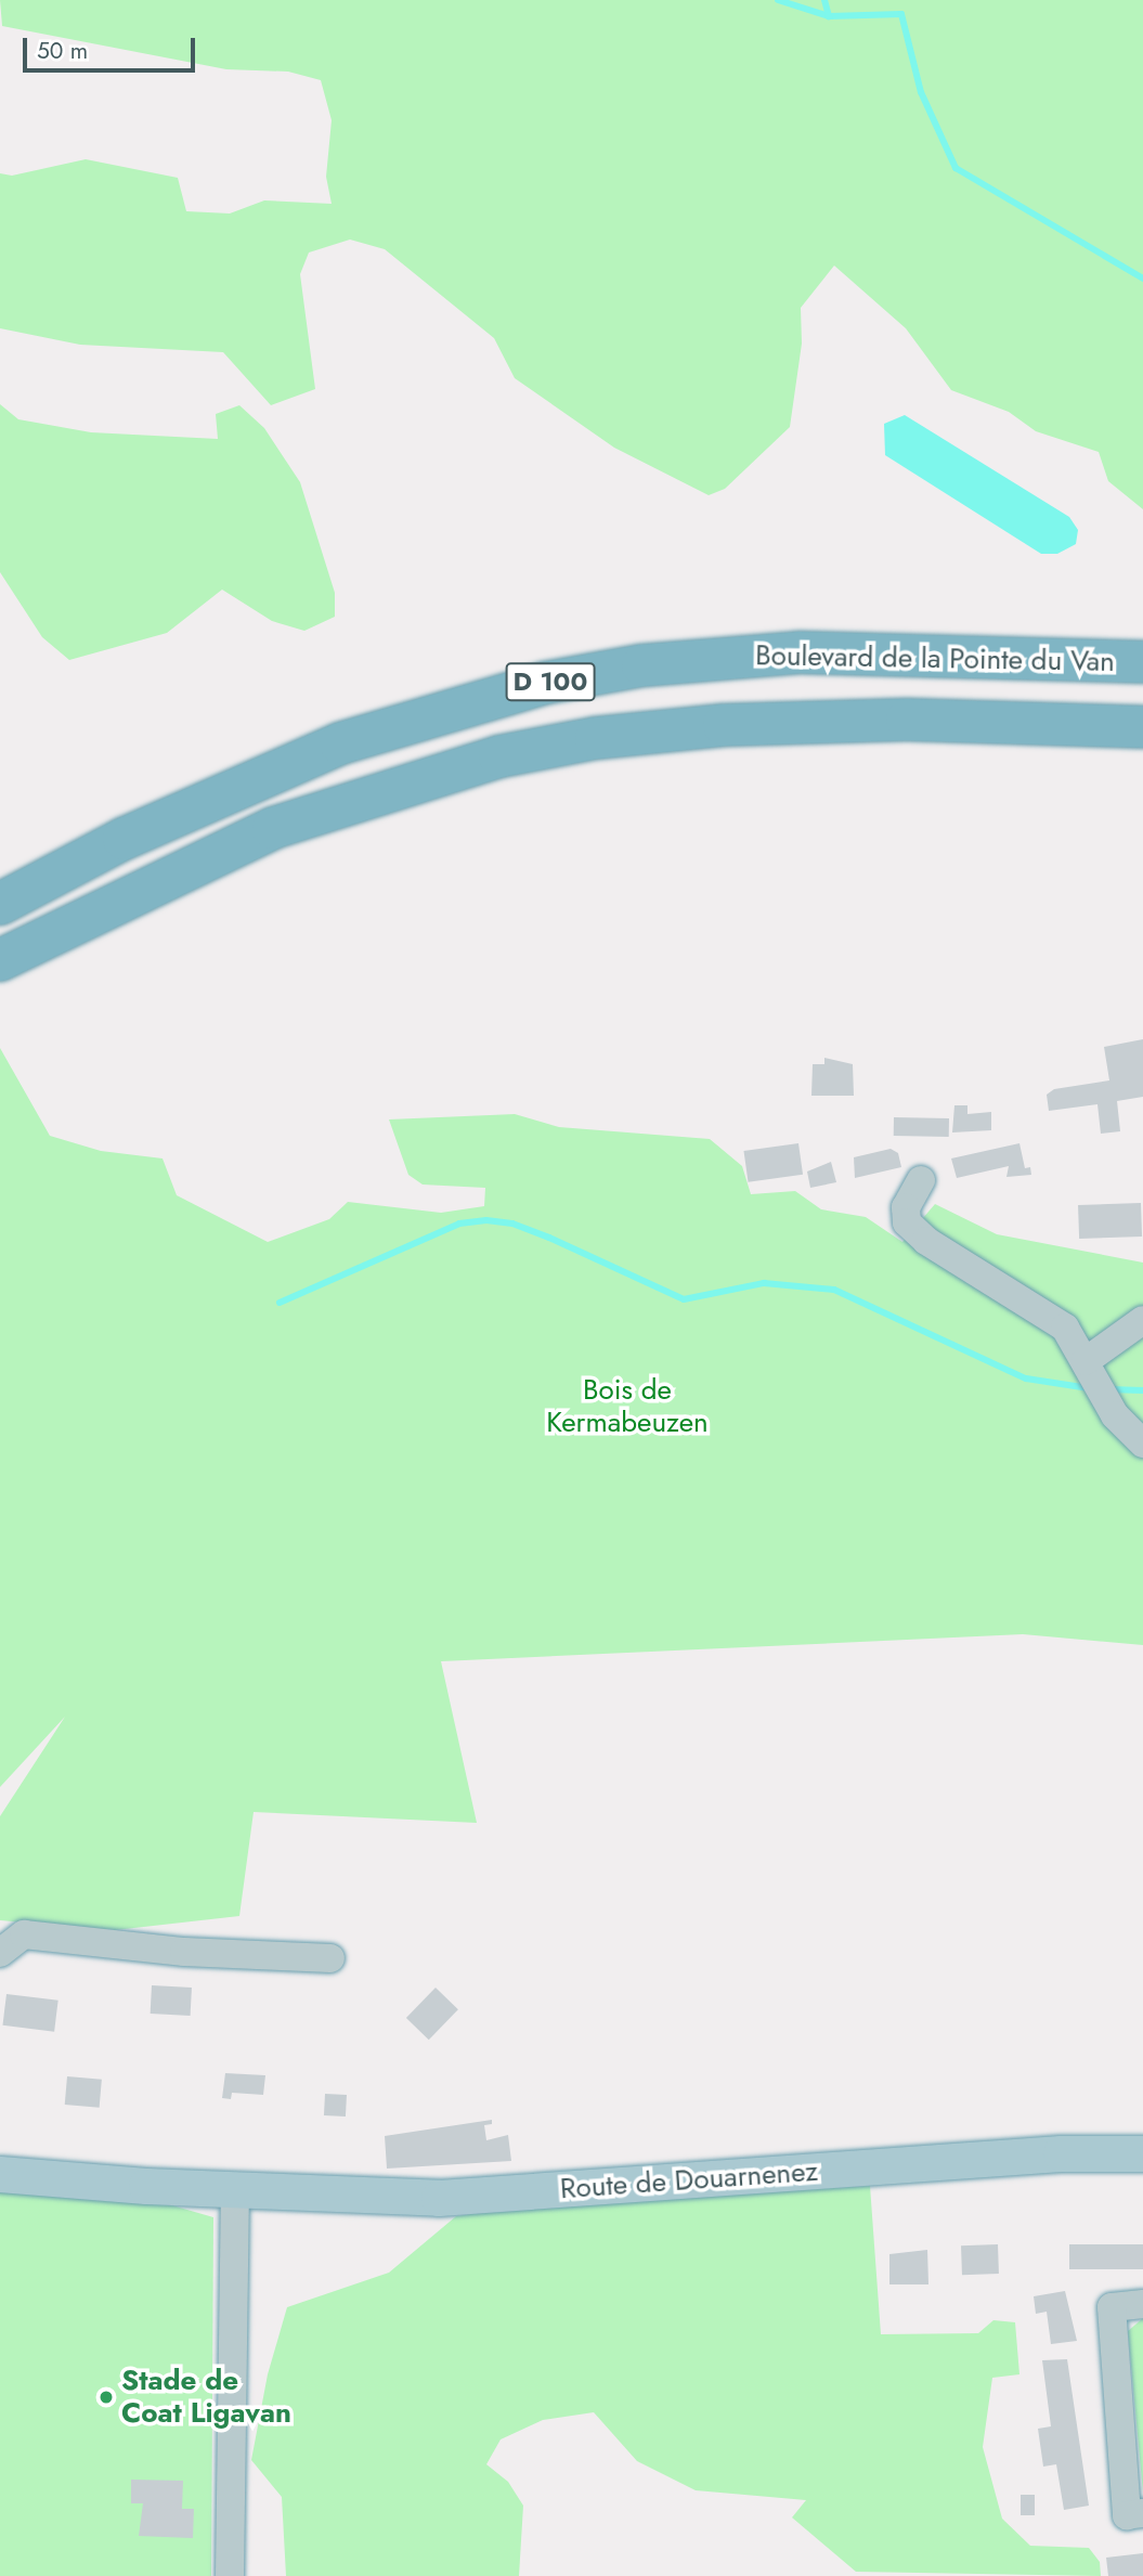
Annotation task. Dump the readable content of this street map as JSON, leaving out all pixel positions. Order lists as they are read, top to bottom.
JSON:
{
  "streets": {
    "highway": ["Boulevard de la Pointe du Van", "D 100"],
    "main road": ["Route de Douarnenez"]
  },
  "parks": ["Bois de Kermabeuzen"],
  "places": ["Stade de Coat Ligavan"],
  "scale_bar": "50 m"
}
